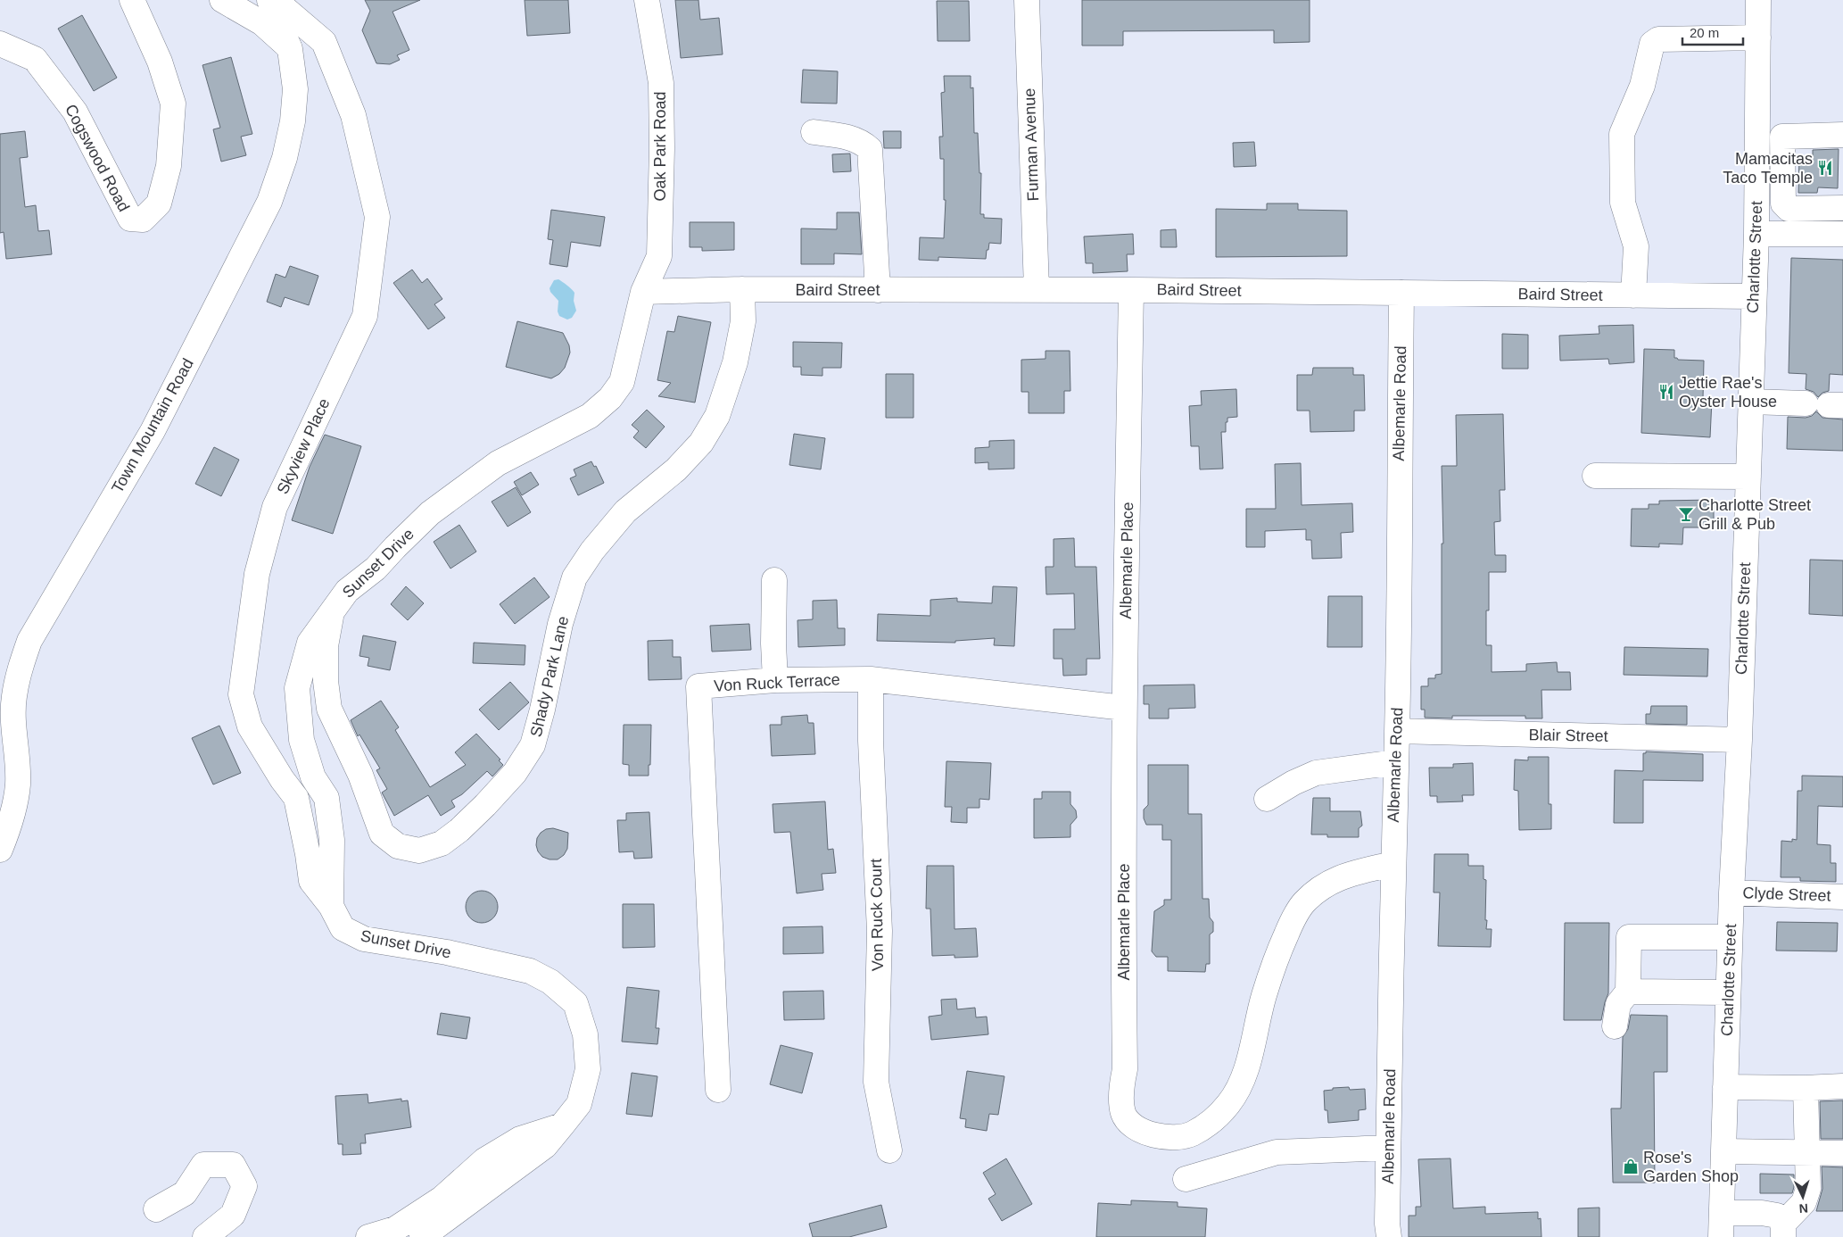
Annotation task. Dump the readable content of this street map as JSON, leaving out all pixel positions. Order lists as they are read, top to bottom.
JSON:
{
  "streets": {
    "street": [
      "Furman Avenue",
      "Oak Park Road",
      "Cogswood Road",
      "Charlotte Street",
      "Baird Street",
      "Albemarle Road",
      "Town Mountain Road",
      "Skyview Place",
      "Albemarle Place",
      "Sunset Drive",
      "Shady Park Lane",
      "Von Ruck Terrace",
      "Blair Street",
      "Clyde Street",
      "Von Ruck Court"
    ]
  },
  "crossings": [
    ["Furman Avenue", "Baird Street"],
    ["Oak Park Road", "Baird Street"],
    ["Oak Park Road", "Sunset Drive"],
    ["Charlotte Street", "Baird Street"],
    ["Charlotte Street", "Blair Street"],
    ["Charlotte Street", "Clyde Street"],
    ["Baird Street", "Albemarle Road"],
    ["Baird Street", "Albemarle Place"],
    ["Baird Street", "Sunset Drive"],
    ["Baird Street", "Shady Park Lane"],
    ["Albemarle Road", "Albemarle Place"],
    ["Albemarle Road", "Blair Street"],
    ["Skyview Place", "Sunset Drive"],
    ["Albemarle Place", "Von Ruck Terrace"],
    ["Sunset Drive", "Shady Park Lane"],
    ["Von Ruck Terrace", "Von Ruck Court"]
  ],
  "places": {
    "restaurant": ["Mamacitas Taco Temple", "Jettie Rae's Oyster House"],
    "bar": ["Charlotte Street Grill & Pub"],
    "shop": ["Rose's Garden Shop"]
  },
  "scale_bar": "20 m",
  "north": "bottom"
}
